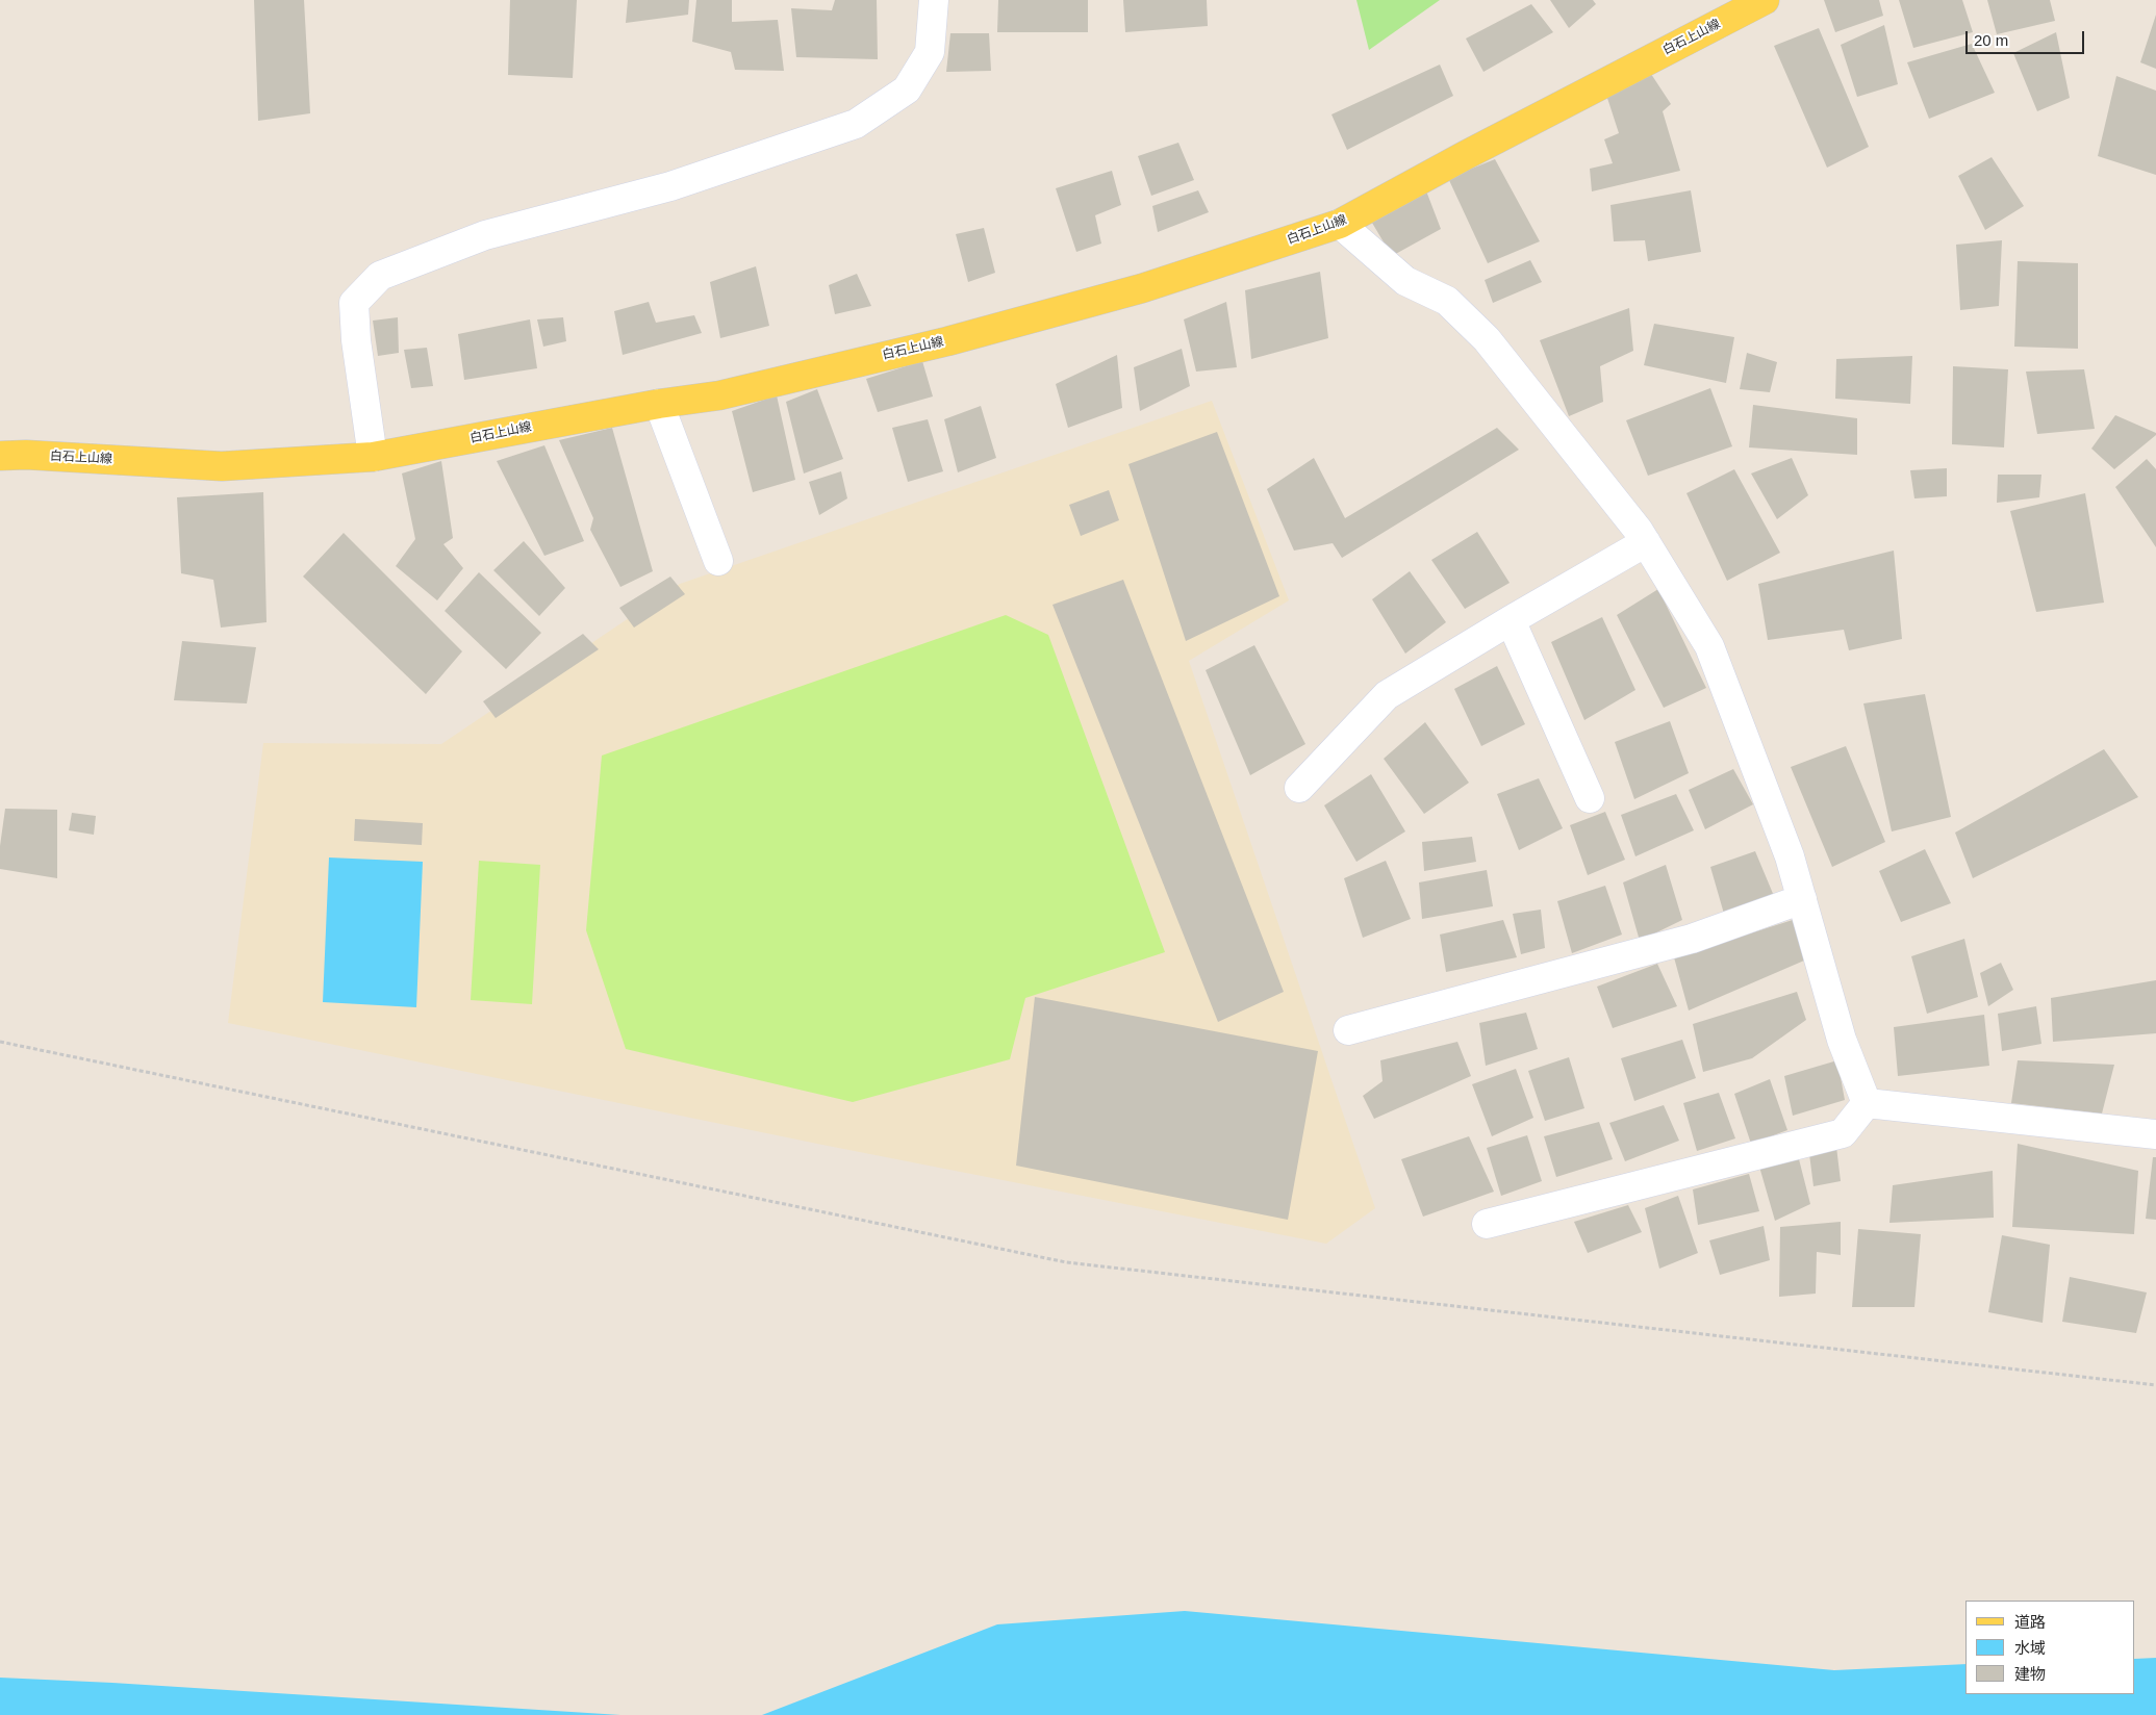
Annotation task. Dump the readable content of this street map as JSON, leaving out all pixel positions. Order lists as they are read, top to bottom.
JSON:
{
  "streets": {
    "main road": ["白石上山線"]
  },
  "legend": ["道路", "水域", "建物"],
  "scale_bar": "20 m"
}
